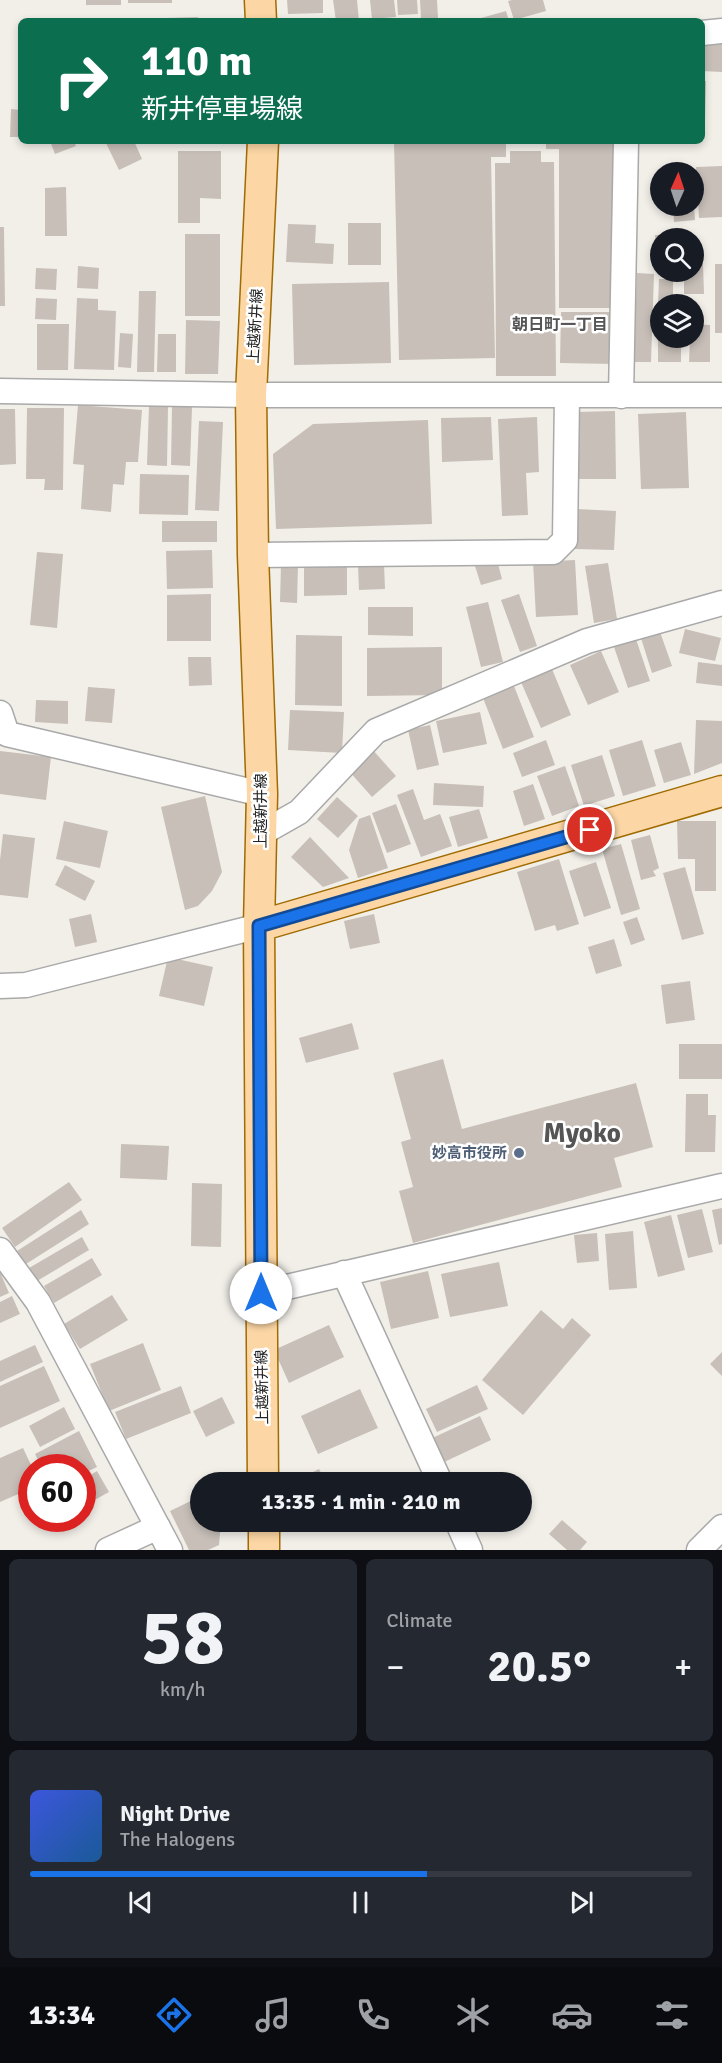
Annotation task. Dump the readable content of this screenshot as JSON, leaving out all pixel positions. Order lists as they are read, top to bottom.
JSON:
{
  "streets": {
    "main road": ["上越新井線"]
  },
  "districts": ["朝日町一丁目", "Myoko"],
  "places": ["妙高市役所"],
  "north": "top",
  "page": {
    "turn": ["110 m", "新井停車場線"],
    "limit": "60",
    "trip": "13:35 · 1 min · 210 m",
    "tile": [
      ["58", "km/h"],
      "Climate"
    ],
    "heat": ["−", "20.5°", "+"],
    "song": ["Night Drive", "The Halogens"],
    "tabs": "13:34"
  }
}
